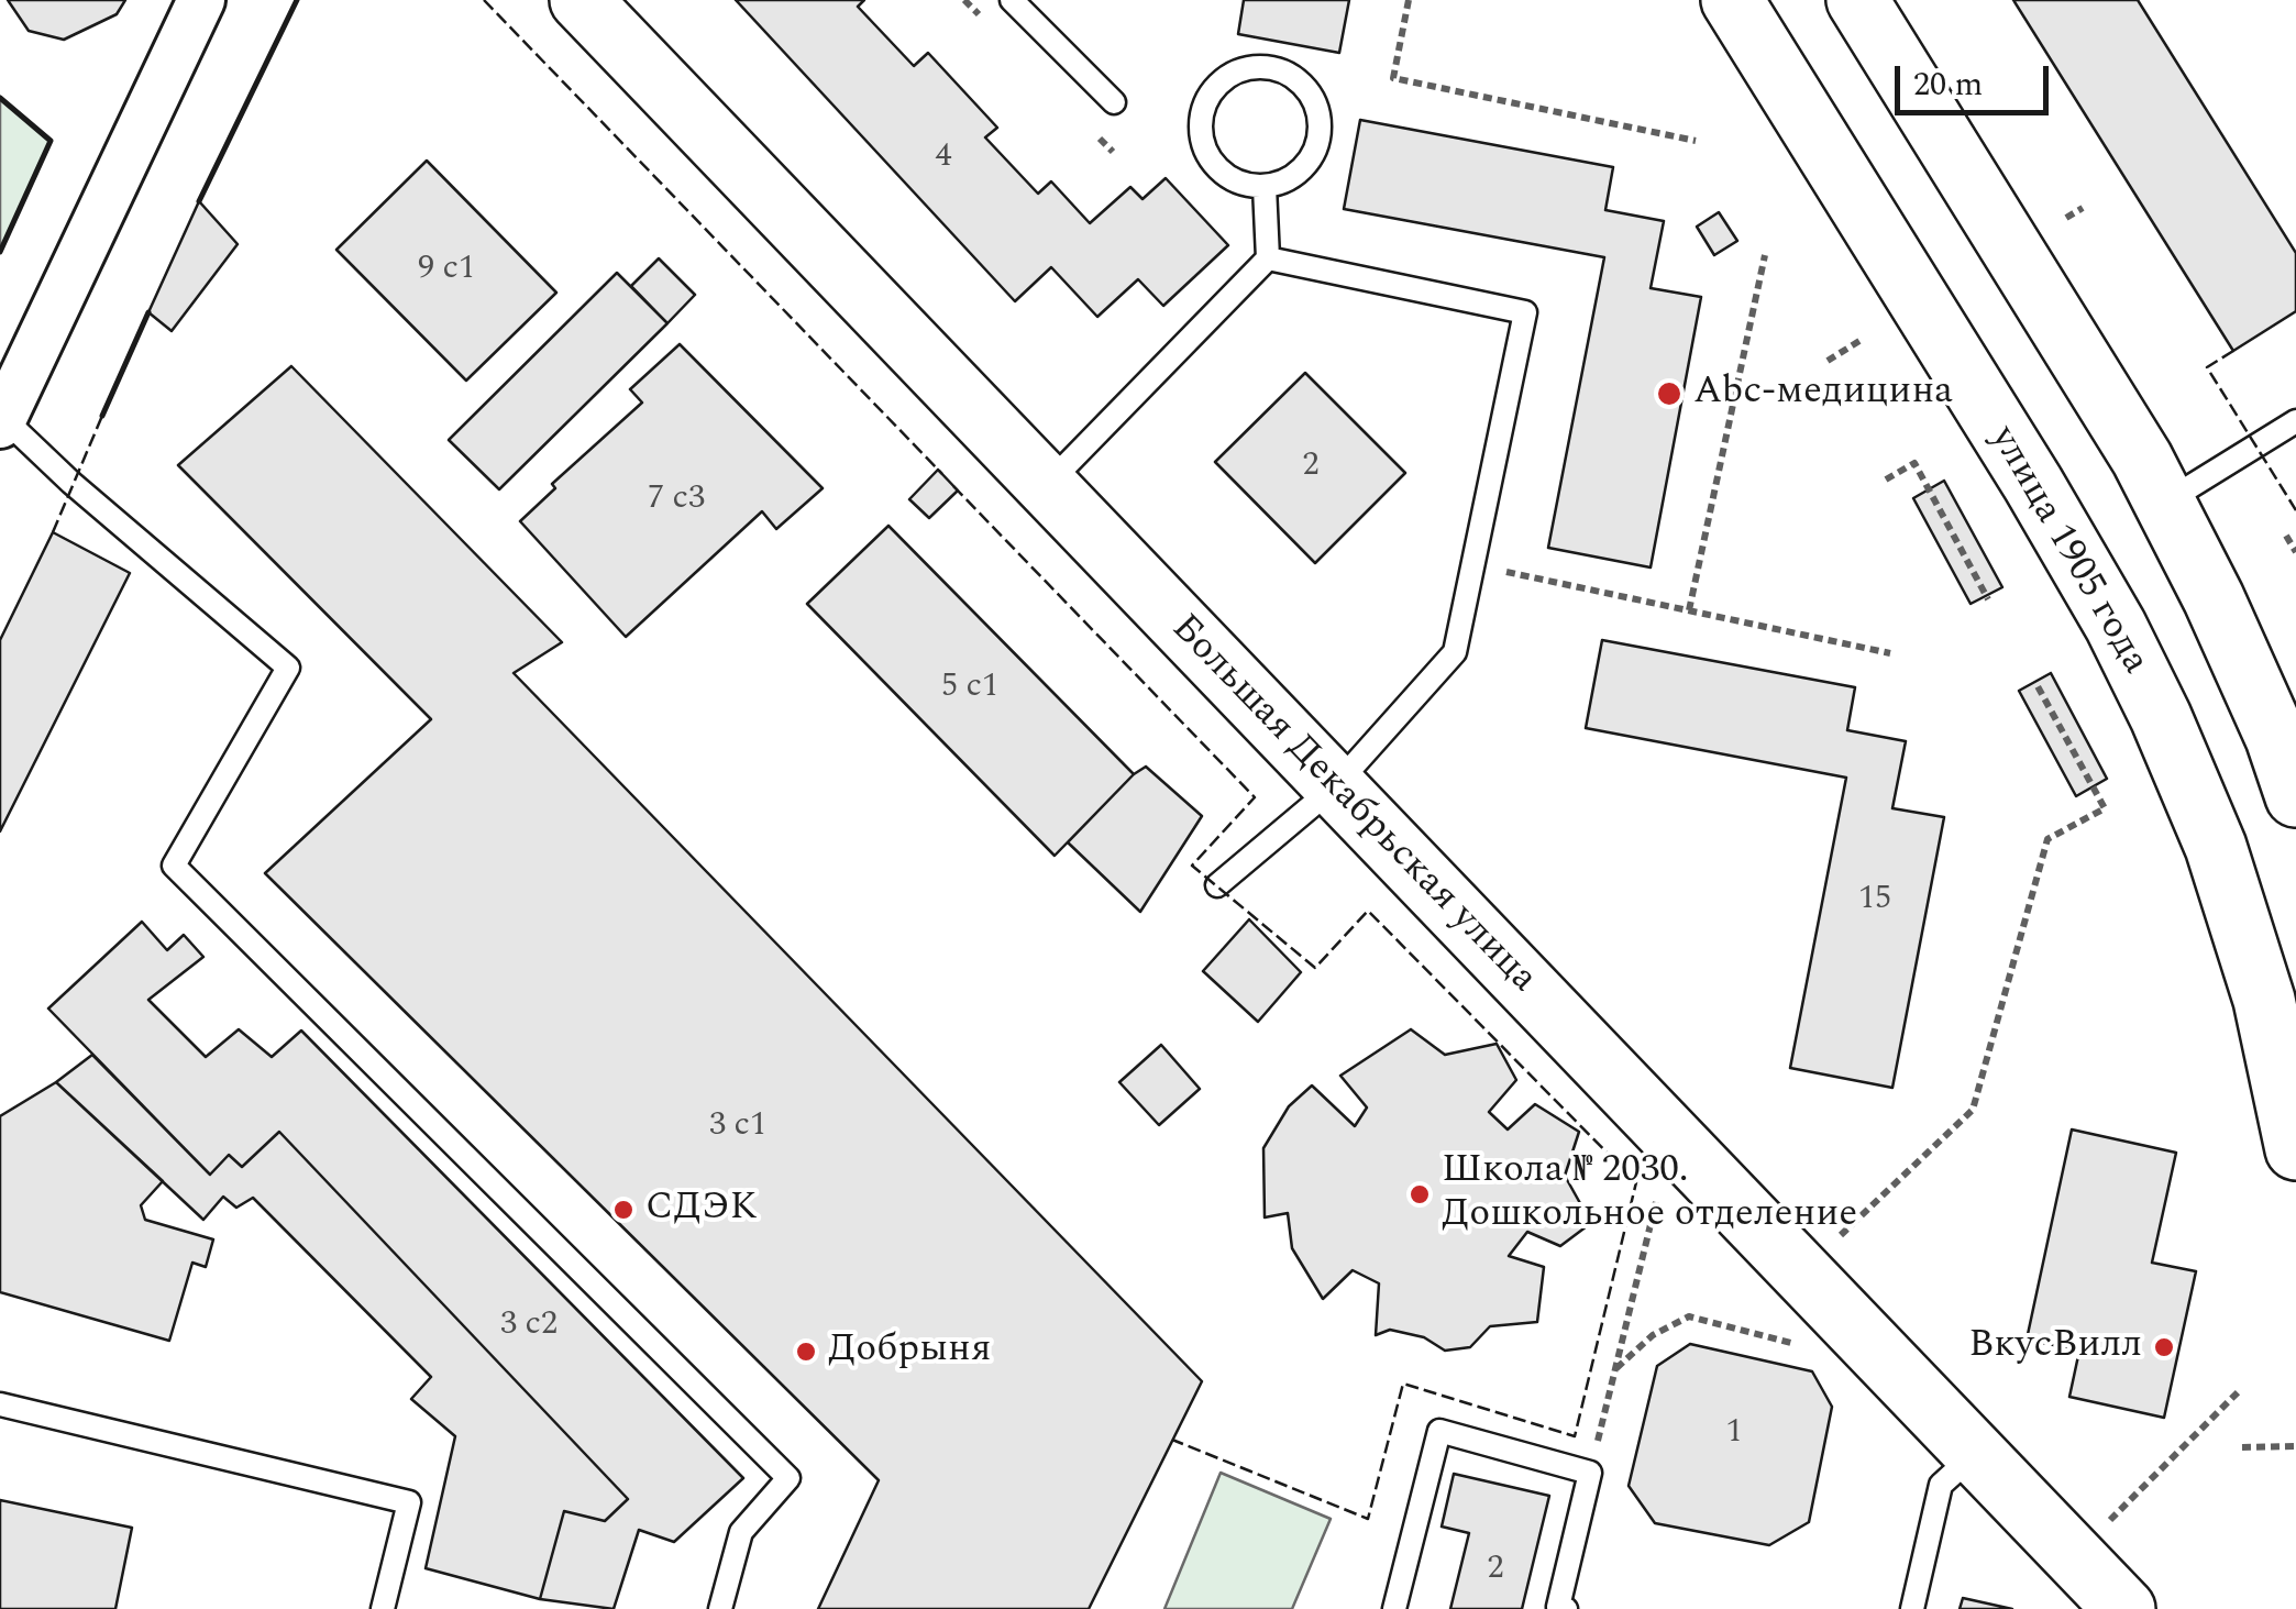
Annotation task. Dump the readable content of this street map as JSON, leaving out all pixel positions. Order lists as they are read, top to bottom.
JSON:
{
  "streets": {
    "street": ["улица 1905 года", "Большая Декабрьская улица"]
  },
  "places": [
    "Abc-медицина",
    "Школа № 2030. Дошкольное отделение",
    "СДЭК",
    "ВкусВилл",
    "Добрыня"
  ],
  "house_numbers": [
    "4",
    "9 c1",
    "2",
    "7 с3",
    "5 c1",
    "15",
    "3 с1",
    "3 с2",
    "1",
    "2"
  ],
  "scale_bar": "20 m"
}
